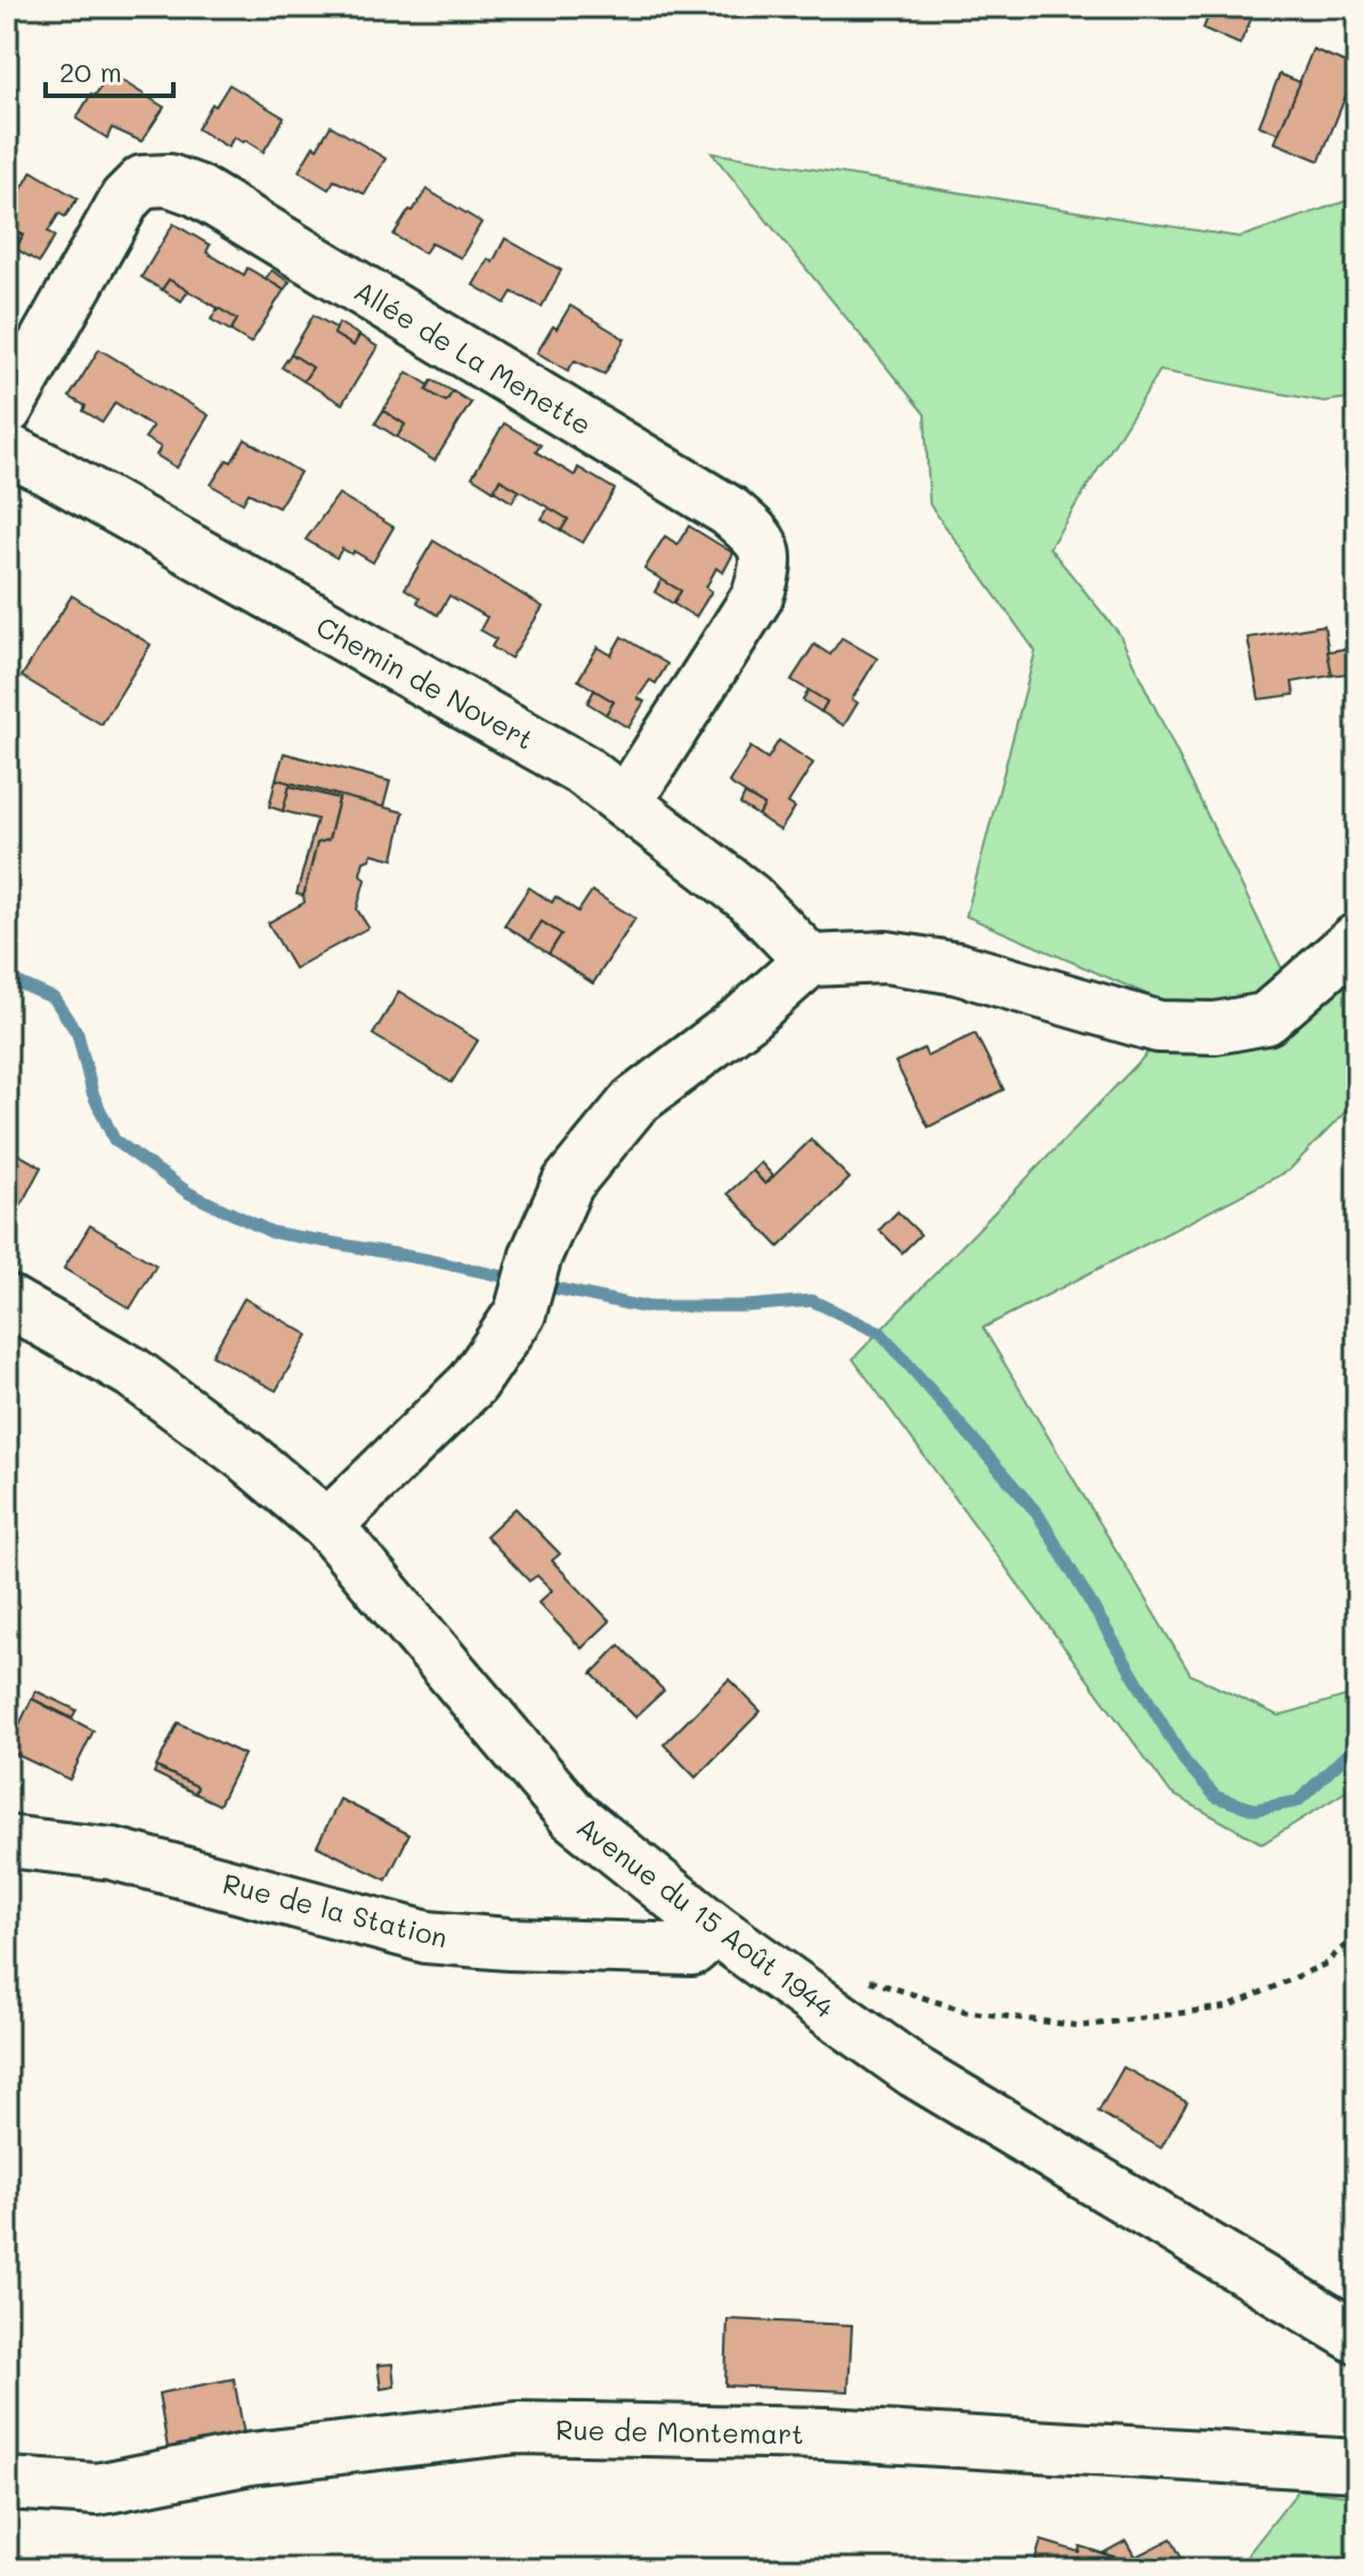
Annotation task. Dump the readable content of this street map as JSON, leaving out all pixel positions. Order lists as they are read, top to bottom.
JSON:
{
  "streets": {
    "street": [
      "Allée de La Menette",
      "Chemin de Novert",
      "Rue de la Station",
      "Avenue du 15 Août 1944",
      "Rue de Montemart"
    ]
  },
  "crossings": [
    ["Allée de La Menette", "Chemin de Novert"],
    ["Rue de la Station", "Avenue du 15 Août 1944"]
  ],
  "scale_bar": "20 m"
}
